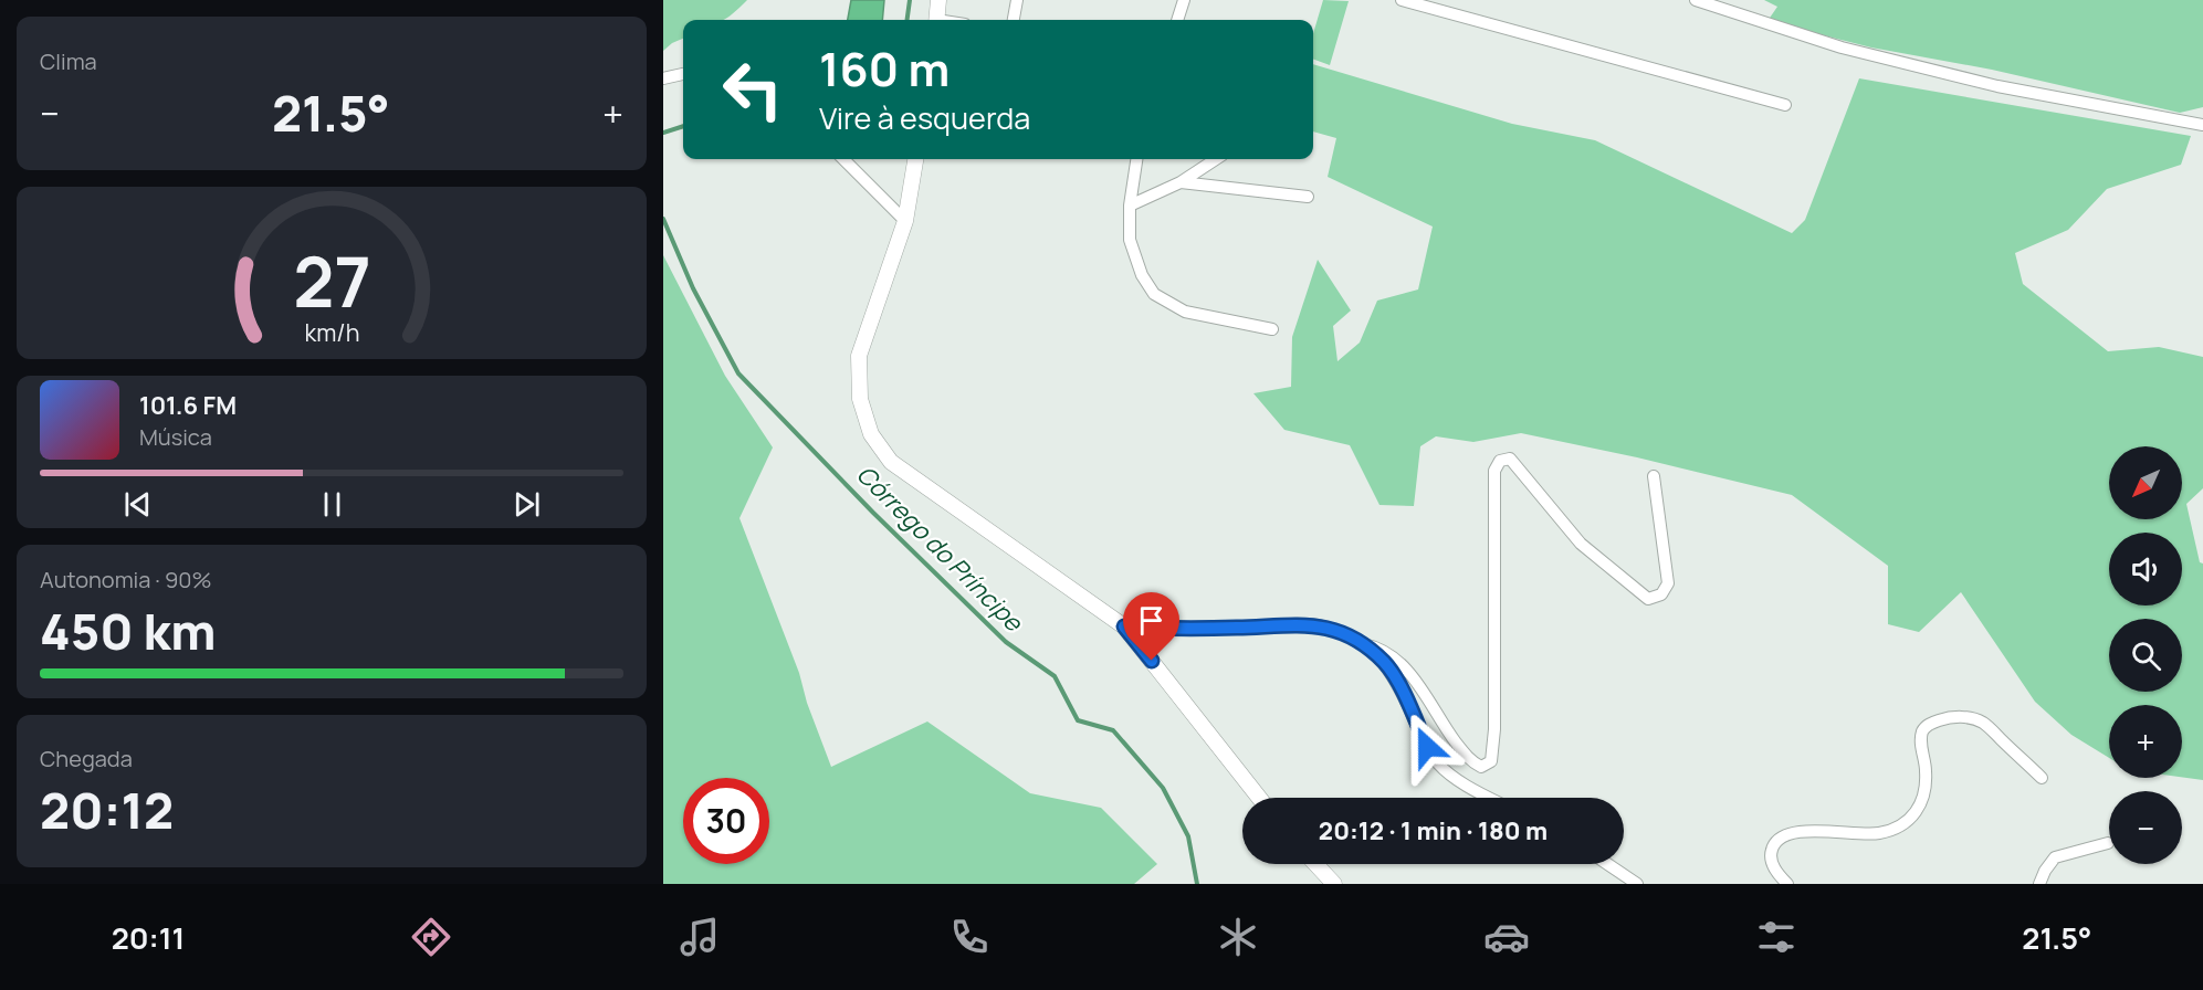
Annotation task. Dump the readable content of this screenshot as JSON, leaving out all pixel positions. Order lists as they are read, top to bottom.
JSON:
{
  "water": ["Córrego do Príncipe"],
  "north": "bottom left",
  "page": {
    "tile": [
      "Clima",
      ["Autonomia · 90%", "450 km"],
      ["Chegada", "20:12"]
    ],
    "turn": ["160 m", "Vire à esquerda"],
    "heat": ["−", "21.5°", "+"],
    "song": ["101.6 FM", "Música"],
    "map_buttons": ["+", "−"],
    "limit": "30",
    "trip": "20:12 · 1 min · 180 m",
    "tabs": ["20:11", "21.5°"],
    "gauge": ["27", "km/h"]
  }
}
